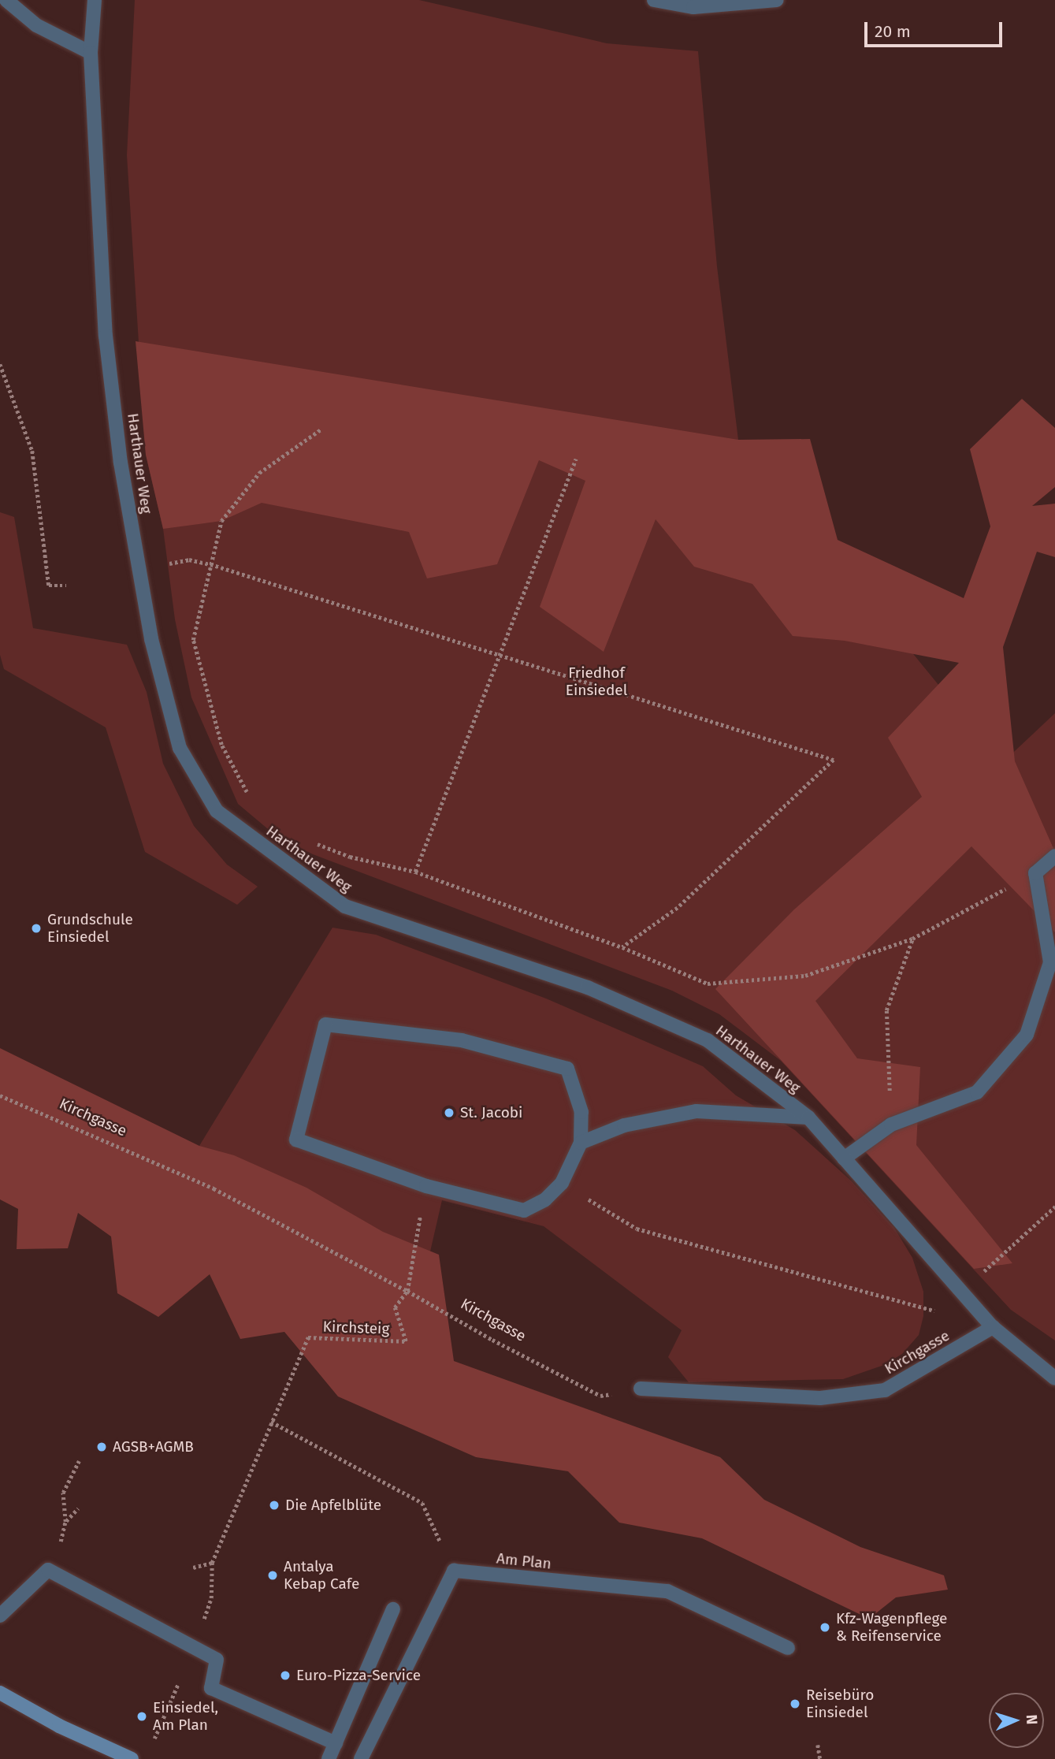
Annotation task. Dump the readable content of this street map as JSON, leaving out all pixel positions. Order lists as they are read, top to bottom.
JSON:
{
  "streets": {
    "street": ["Harthauer Weg", "Kirchgasse", "Am Plan"],
    "path": ["Kirchsteig"]
  },
  "crossings": [
    ["Harthauer Weg", "Kirchgasse"],
    ["Kirchgasse", "Kirchsteig"]
  ],
  "parks": ["Friedhof Einsiedel"],
  "places": [
    "Grundschule Einsiedel",
    "St. Jacobi",
    "AGSB+AGMB",
    "Die Apfelblüte",
    "Antalya Kebap Cafe",
    "Kfz-Wagenpflege & Reifenservice",
    "Euro-Pizza-Service",
    "Reisebüro Einsiedel",
    "Einsiedel, Am Plan"
  ],
  "scale_bar": "20 m",
  "north": "right"
}
